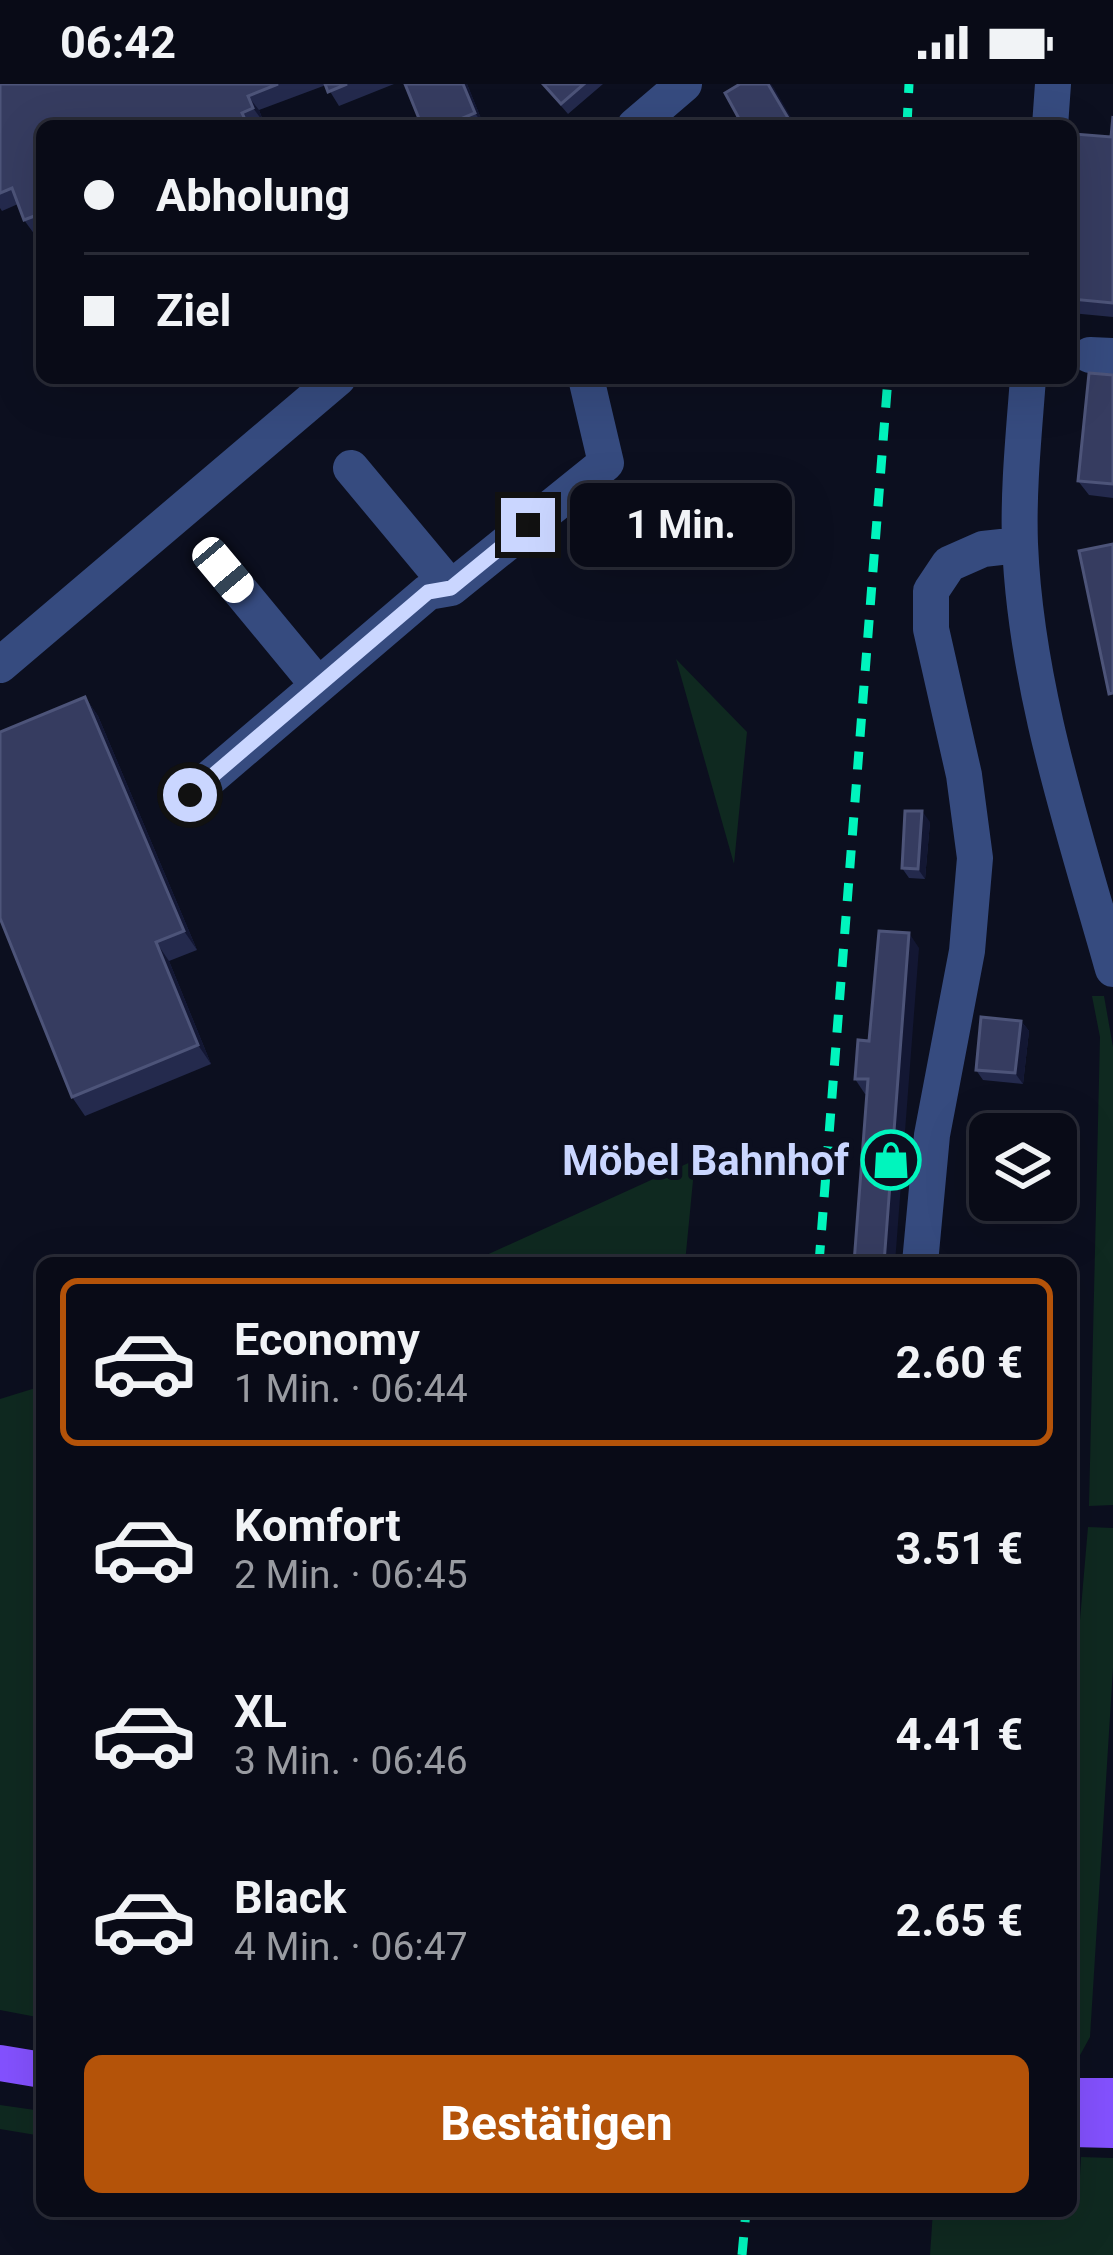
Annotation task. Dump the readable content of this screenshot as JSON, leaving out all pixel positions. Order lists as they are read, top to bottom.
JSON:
{
  "places": {
    "shop": ["Möbel Bahnhof"]
  },
  "page": {
    "status": "06:42",
    "banner": ["Abholung", "Ziel"],
    "bubble": "1 Min.",
    "list": [
      {
        "name": "Economy",
        "note": "1 Min. · 06:44",
        "value": "2.60 €"
      },
      {
        "name": "Komfort",
        "note": "2 Min. · 06:45",
        "value": "3.51 €"
      },
      {
        "name": "XL",
        "note": "3 Min. · 06:46",
        "value": "4.41 €"
      },
      {
        "name": "Black",
        "note": "4 Min. · 06:47",
        "value": "2.65 €"
      }
    ],
    "buttons": "Bestätigen"
  }
}
